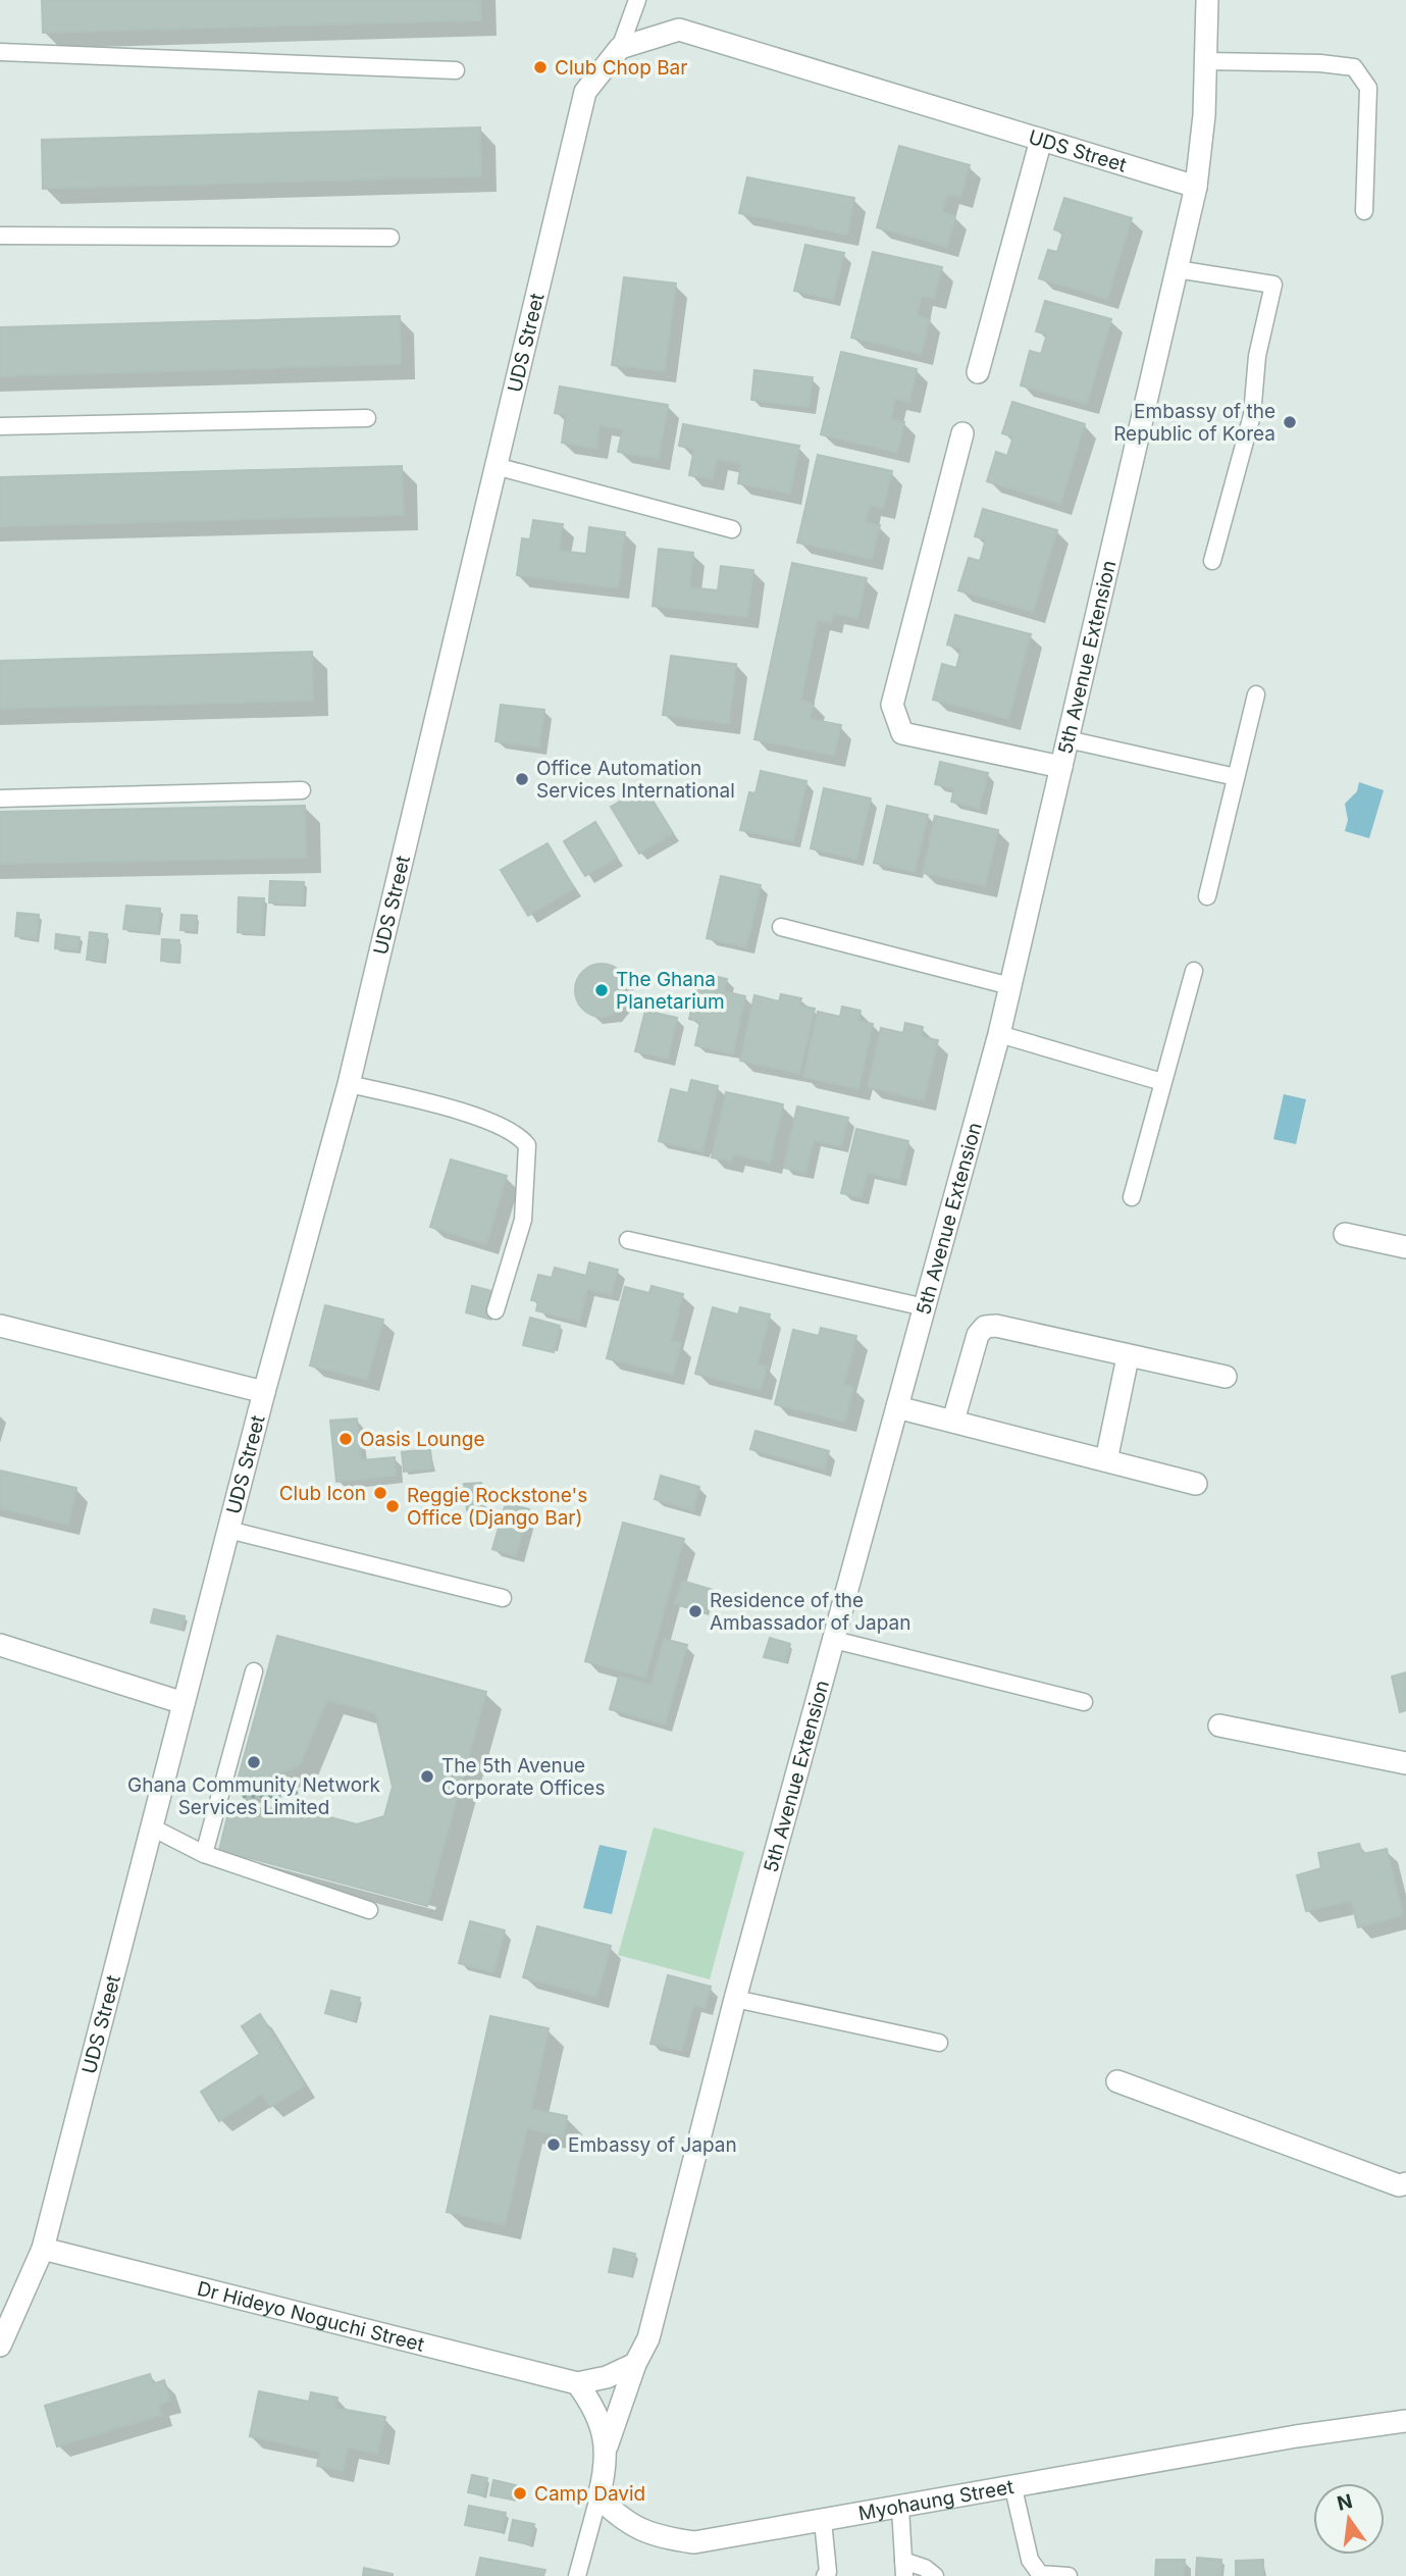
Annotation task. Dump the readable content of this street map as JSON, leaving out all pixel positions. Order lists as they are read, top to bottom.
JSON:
{
  "streets": {
    "street": [
      "UDS Street",
      "5th Avenue Extension",
      "Dr Hideyo Noguchi Street",
      "Myohaung Street"
    ]
  },
  "crossings": [
    ["UDS Street", "5th Avenue Extension"],
    ["UDS Street", "Dr Hideyo Noguchi Street"]
  ],
  "places": [
    "Club Chop Bar",
    "Embassy of the Republic of Korea",
    "Office Automation Services International",
    "The Ghana Planetarium",
    "Oasis Lounge",
    "Club Icon",
    "Reggie Rockstone's Office (Django Bar)",
    "Residence of the Ambassador of Japan",
    "Ghana Community Network Services Limited",
    "The 5th Avenue Corporate Offices",
    "Embassy of Japan",
    "Camp David"
  ],
  "north": "top"
}
